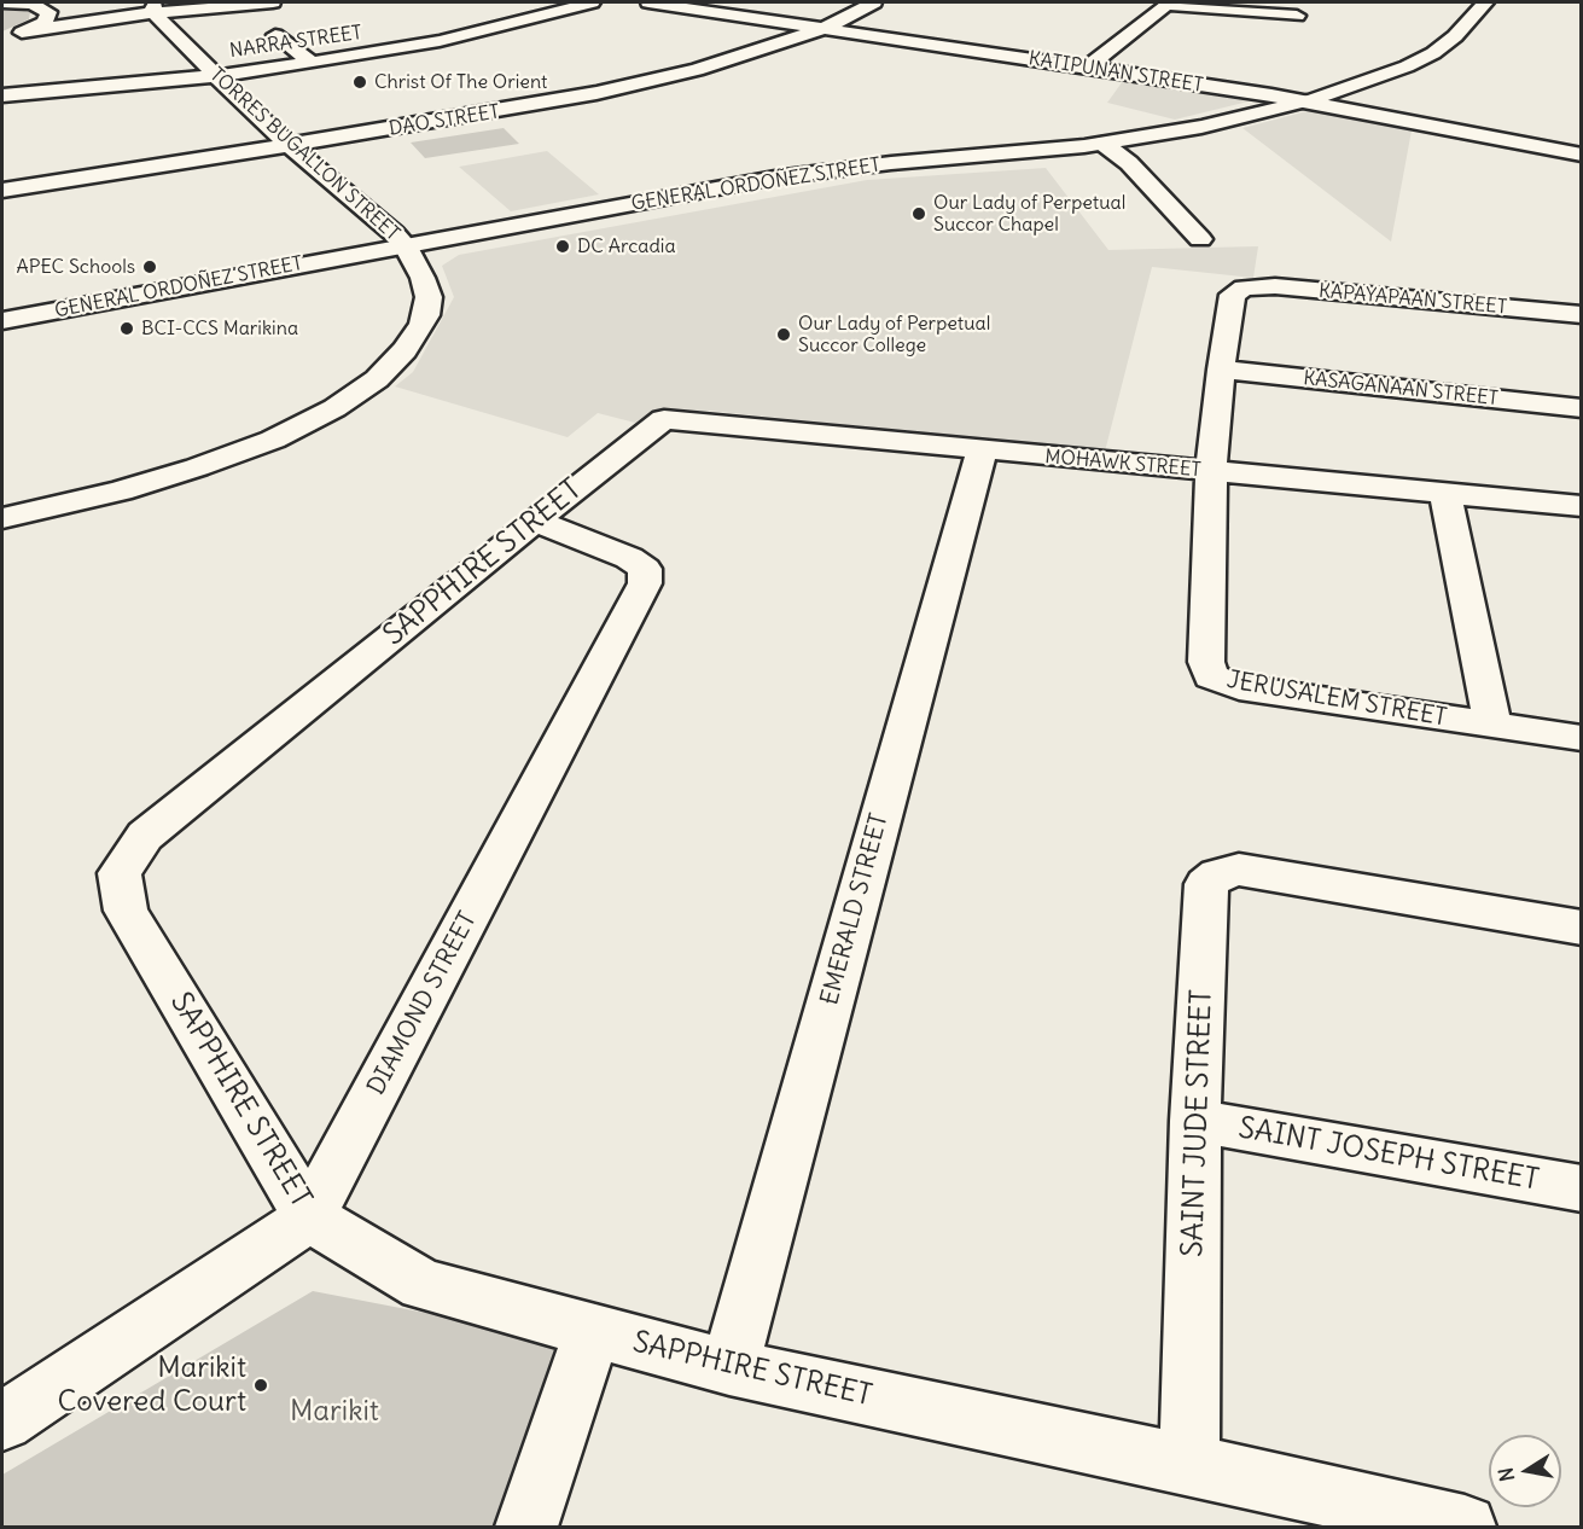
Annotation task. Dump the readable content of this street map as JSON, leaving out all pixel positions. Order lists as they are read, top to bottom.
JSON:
{
  "streets": {
    "street": [
      "NARRA STREET",
      "KATIPUNAN STREET",
      "DAO STREET",
      "TORRES BUGALLON STREET",
      "GENERAL ORDOÑEZ STREET",
      "KAPAYAPAAN STREET",
      "KASAGANAAN STREET",
      "MOHAWK STREET",
      "SAPPHIRE STREET",
      "JERUSALEM STREET",
      "EMERALD STREET",
      "DIAMOND STREET",
      "SAINT JUDE STREET",
      "SAINT JOSEPH STREET"
    ]
  },
  "crossings": [
    ["NARRA STREET", "TORRES BUGALLON STREET"],
    ["KATIPUNAN STREET", "DAO STREET"],
    ["KATIPUNAN STREET", "GENERAL ORDOÑEZ STREET"],
    ["DAO STREET", "TORRES BUGALLON STREET"],
    ["TORRES BUGALLON STREET", "GENERAL ORDOÑEZ STREET"],
    ["KAPAYAPAAN STREET", "KASAGANAAN STREET"],
    ["MOHAWK STREET", "SAPPHIRE STREET"],
    ["MOHAWK STREET", "JERUSALEM STREET"],
    ["MOHAWK STREET", "EMERALD STREET"],
    ["SAPPHIRE STREET", "EMERALD STREET"],
    ["SAPPHIRE STREET", "DIAMOND STREET"],
    ["SAPPHIRE STREET", "SAINT JUDE STREET"],
    ["SAINT JUDE STREET", "SAINT JOSEPH STREET"]
  ],
  "parks": ["Marikit"],
  "places": [
    "Christ Of The Orient",
    "Our Lady of Perpetual Succor Chapel",
    "DC Arcadia",
    "APEC Schools",
    "BCI-CCS Marikina",
    "Our Lady of Perpetual Succor College",
    "Marikit Covered Court"
  ],
  "north": "left"
}
